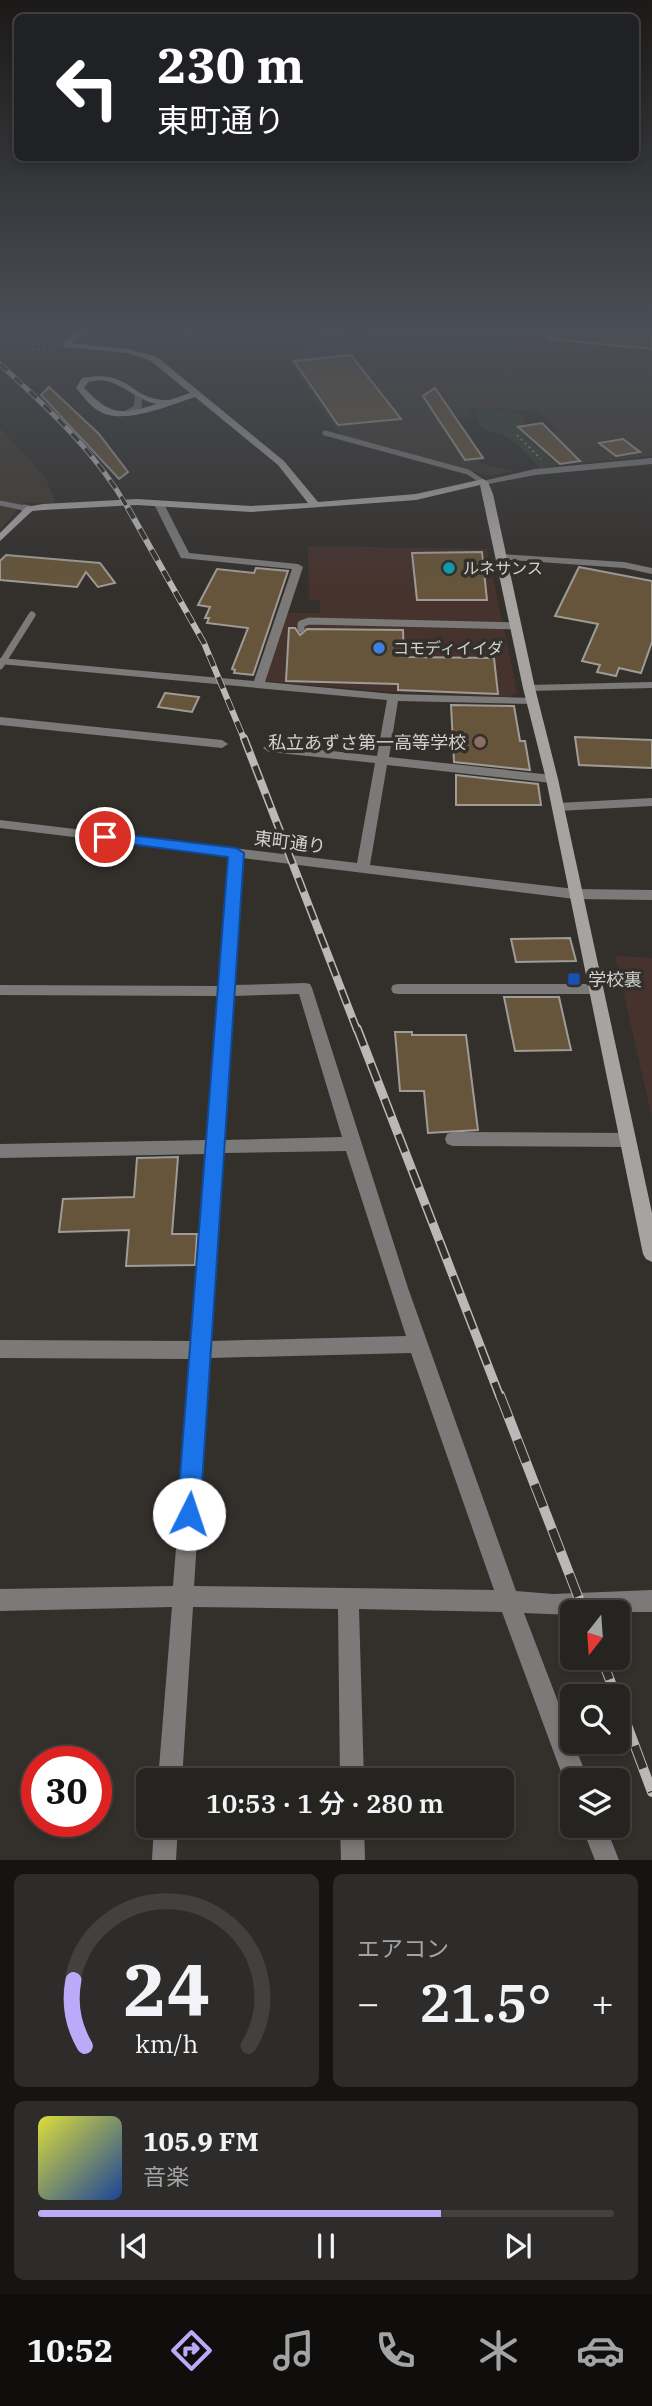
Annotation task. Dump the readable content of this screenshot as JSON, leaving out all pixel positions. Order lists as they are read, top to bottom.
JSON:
{
  "streets": {
    "street": ["東町通り"]
  },
  "places": {
    "other": ["ルネサンス", "コモディイイダ", "私立あずさ第一高等学校"],
    "transit": ["学校裏"]
  },
  "north": "bottom",
  "page": {
    "turn": ["230 m", "東町通り"],
    "limit": "30",
    "trip": "10:53 · 1 分 · 280 m",
    "tile": "エアコン",
    "heat": ["−", "21.5°", "+"],
    "song": ["105.9 FM", "音楽"],
    "tabs": "10:52",
    "gauge": ["24", "km/h"]
  }
}
